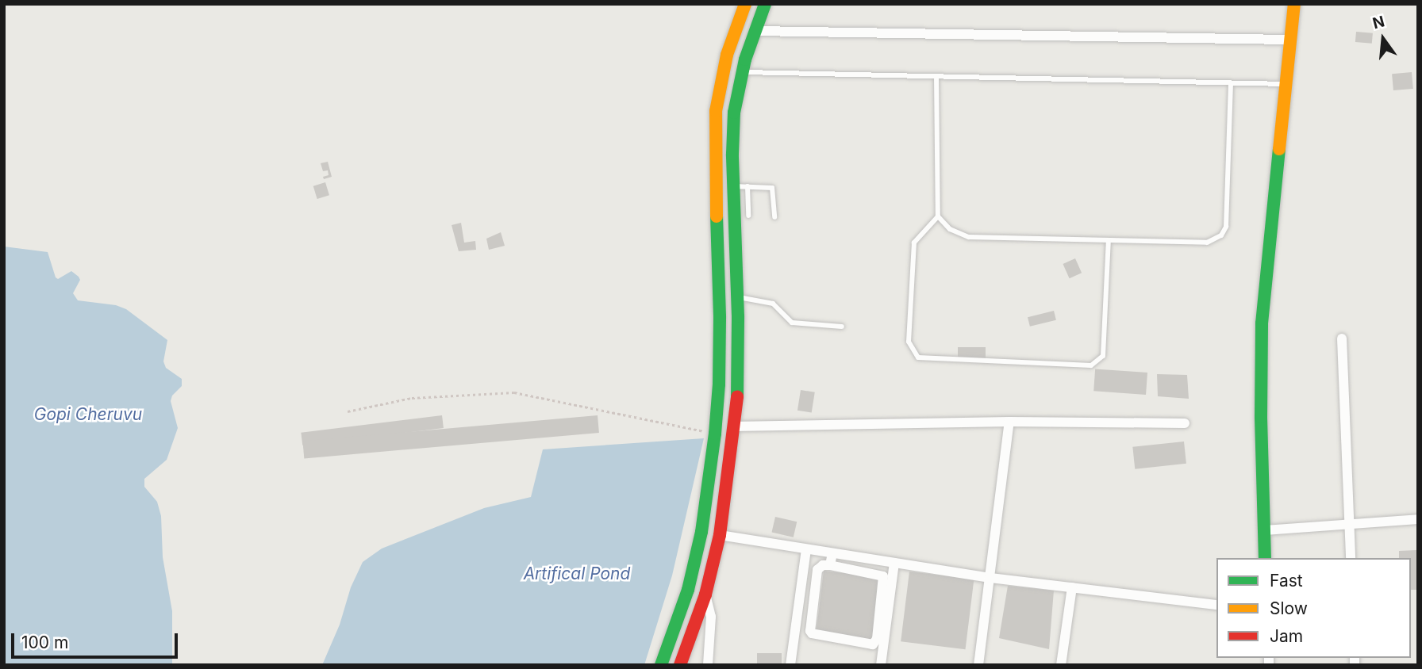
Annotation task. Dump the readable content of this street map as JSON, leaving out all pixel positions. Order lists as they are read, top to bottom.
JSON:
{
  "water": ["Gopi Cheruvu", "Artifical Pond"],
  "legend": ["Fast", "Slow", "Jam"],
  "scale_bar": "100 m",
  "north": "top"
}
